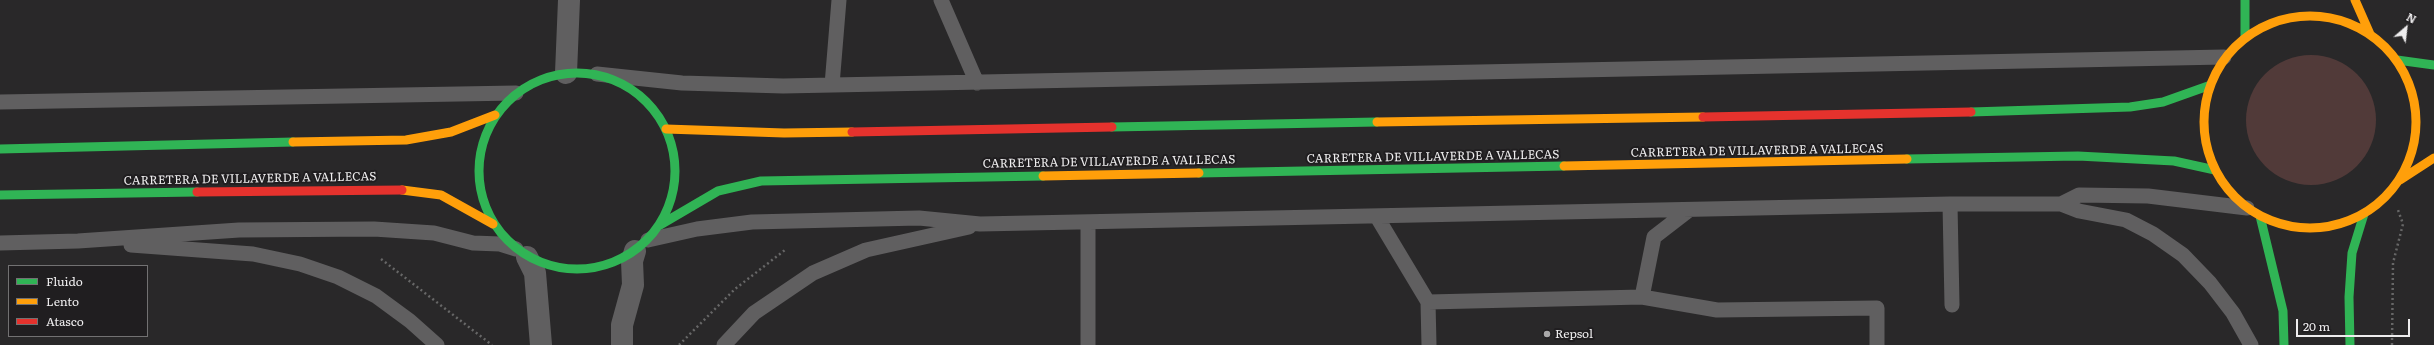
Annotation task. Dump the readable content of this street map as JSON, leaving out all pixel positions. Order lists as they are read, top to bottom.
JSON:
{
  "streets": {
    "main road": ["CARRETERA DE VILLAVERDE A VALLECAS"]
  },
  "places": ["Repsol"],
  "legend": ["Fluido", "Lento", "Atasco"],
  "scale_bar": "20 m",
  "north": "top right"
}
